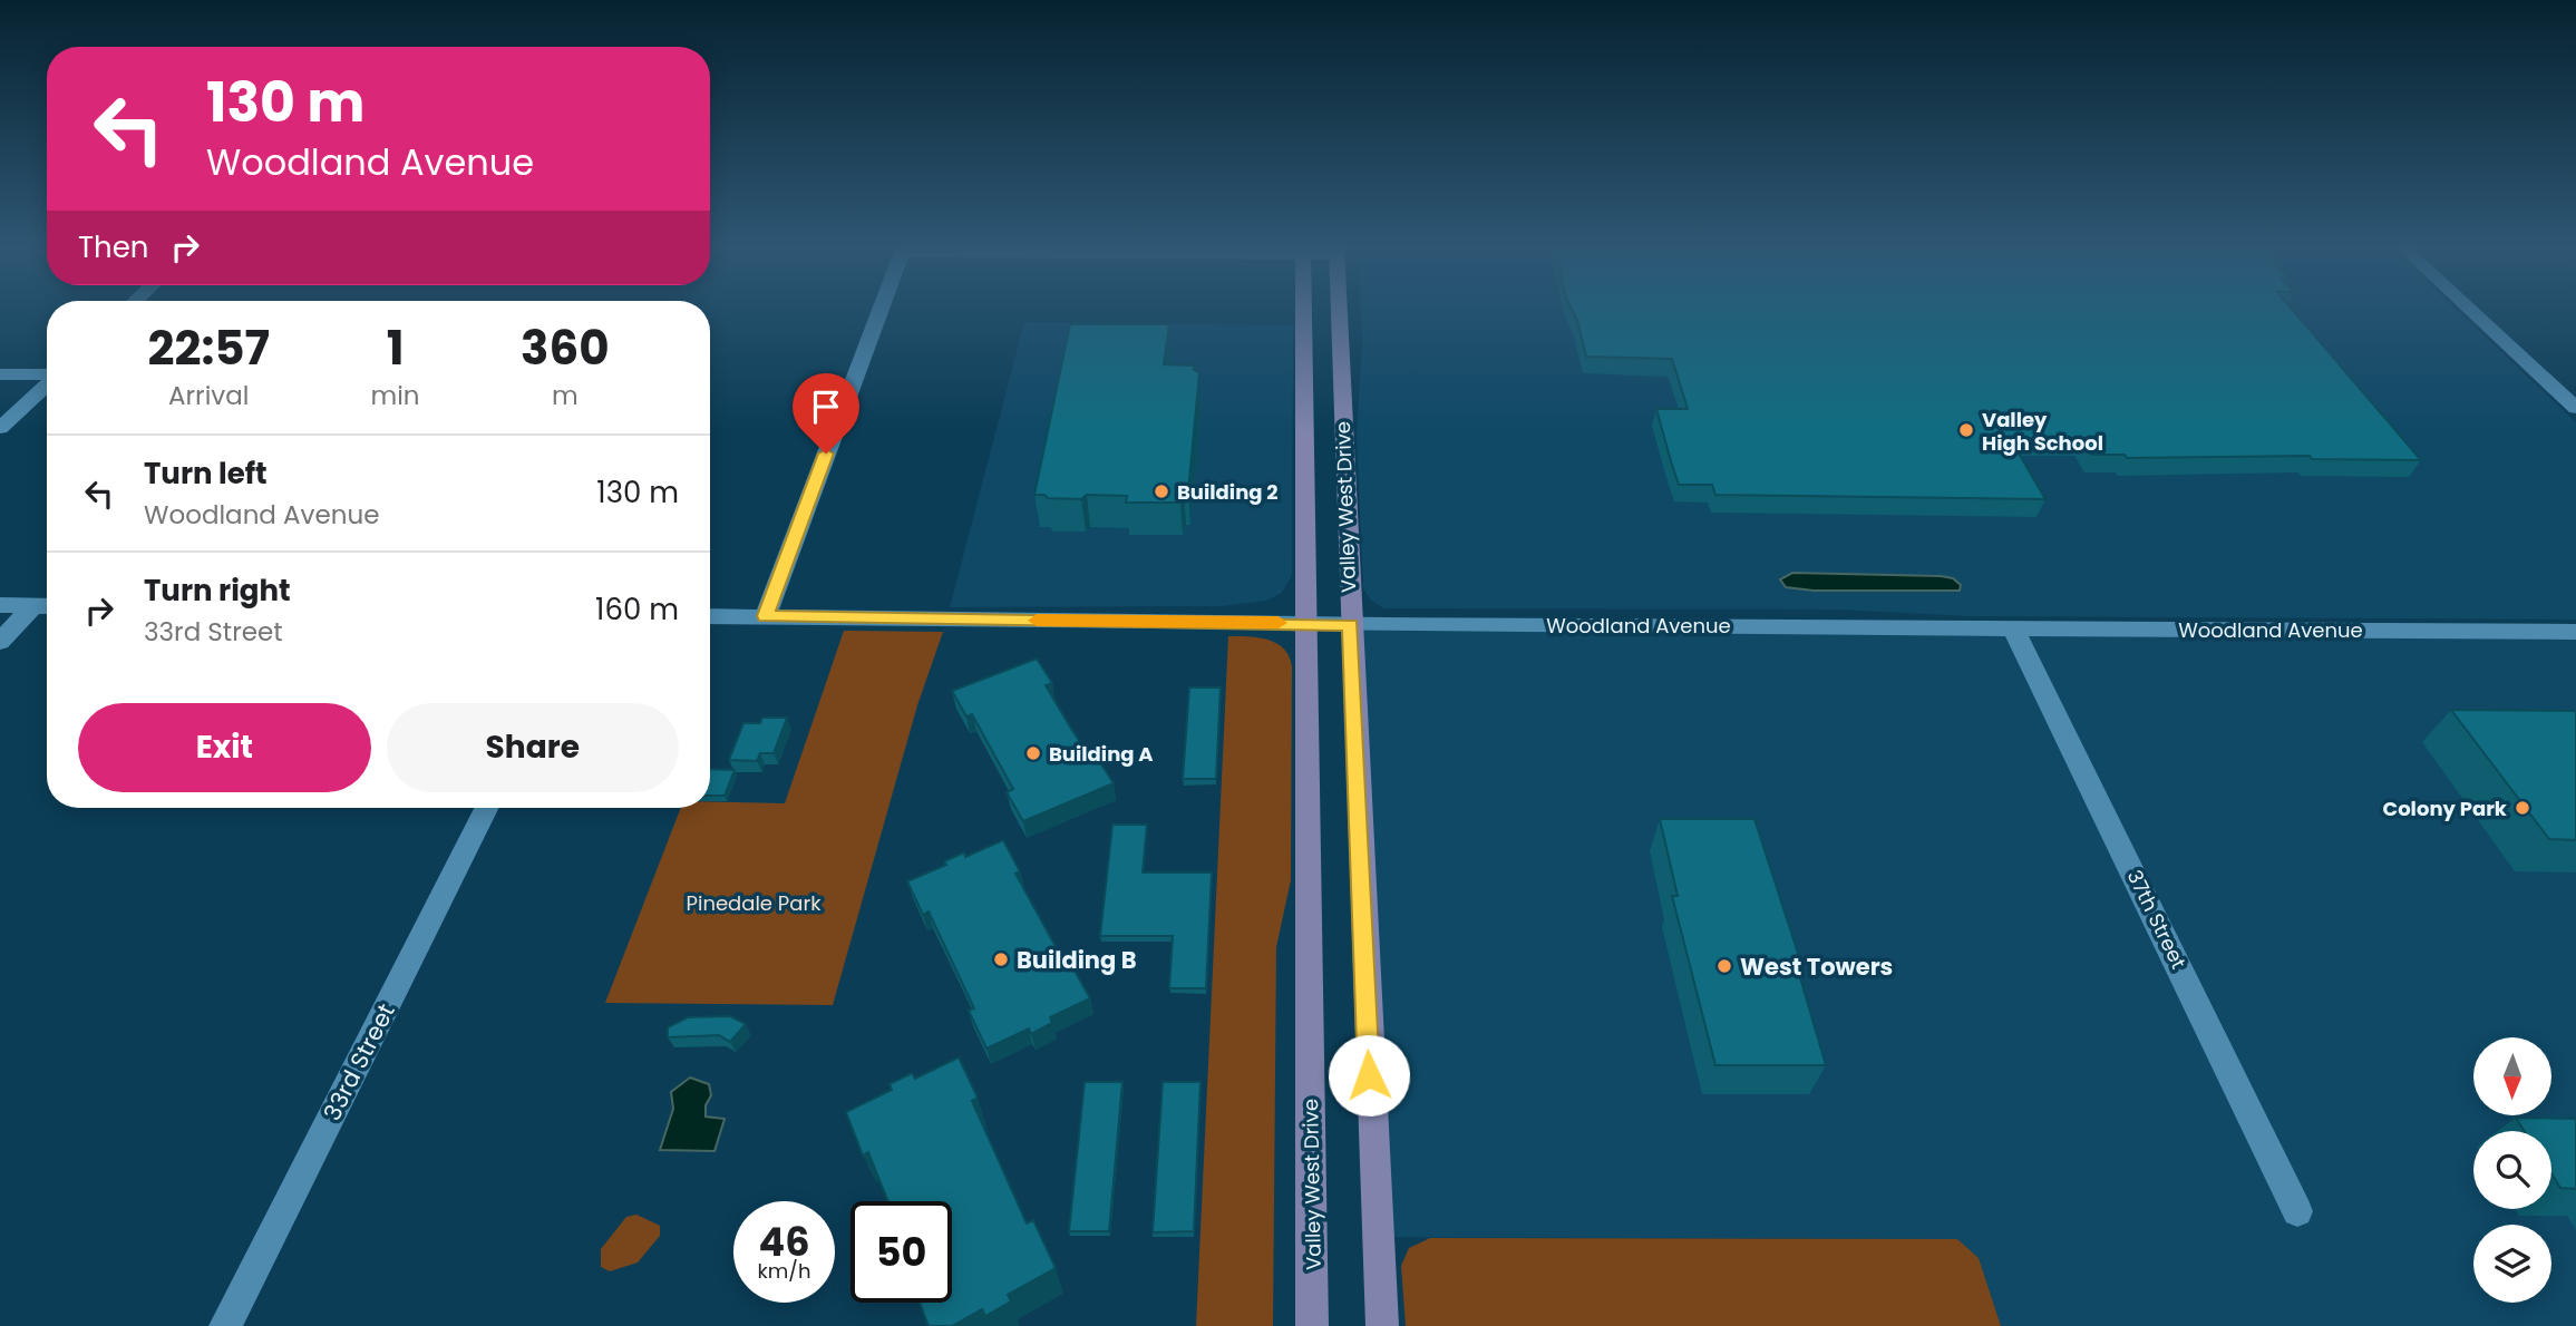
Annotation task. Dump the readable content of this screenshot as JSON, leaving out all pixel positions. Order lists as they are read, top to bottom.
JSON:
{
  "streets": {
    "main road": ["Valley West Drive"],
    "street": ["Woodland Avenue", "37th Street", "33rd Street"]
  },
  "crossings": [
    ["Valley West Drive", "Woodland Avenue"],
    ["Woodland Avenue", "37th Street"]
  ],
  "parks": ["Pinedale Park"],
  "places": [
    "Valley High School",
    "Building 2",
    "Building A",
    "Colony Park",
    "Building B",
    "West Towers"
  ],
  "north": "bottom",
  "page": {
    "turn": ["130 m", "Woodland Avenue"],
    "then": "Then",
    "eta": [
      "22:57",
      "Arrival",
      "1",
      "min",
      "360",
      "m"
    ],
    "list": [
      {
        "name": "Turn left",
        "note": "Woodland Avenue",
        "value": "130 m"
      },
      {
        "name": "Turn right",
        "note": "33rd Street",
        "value": "160 m"
      }
    ],
    "buttons": ["Exit", "Share"],
    "speed": "46 km/h",
    "limit": "50"
  }
}
